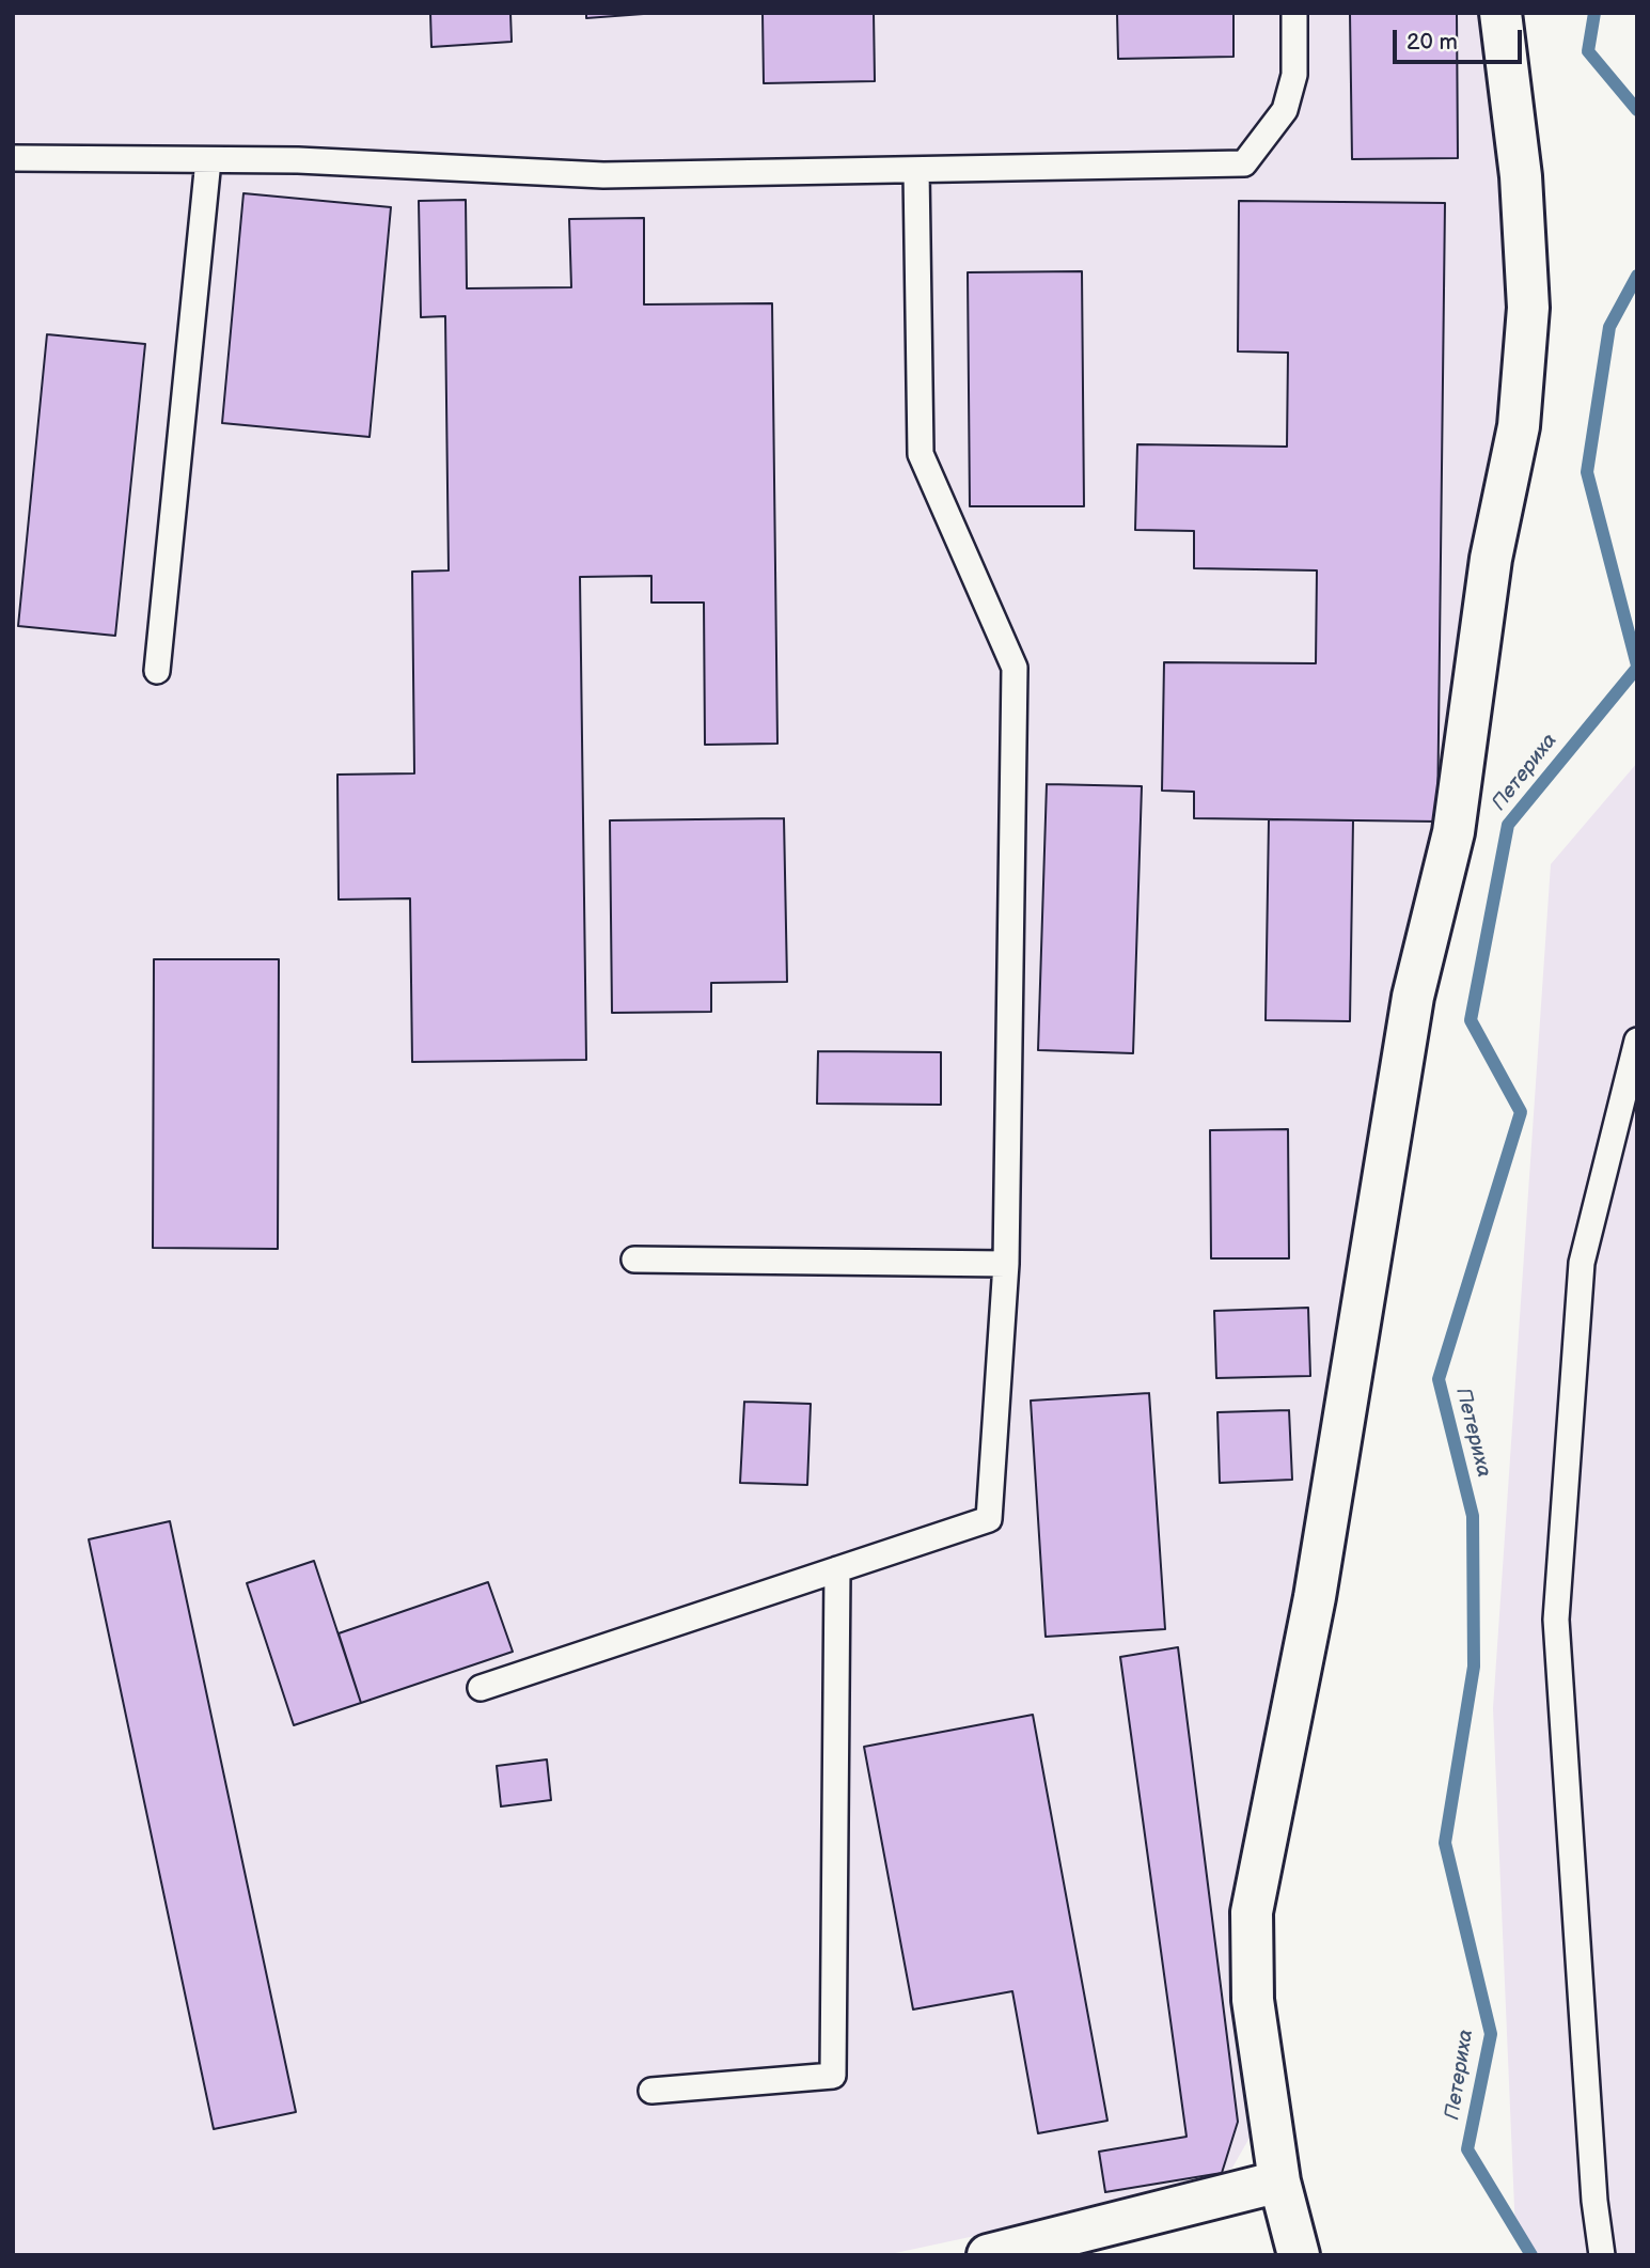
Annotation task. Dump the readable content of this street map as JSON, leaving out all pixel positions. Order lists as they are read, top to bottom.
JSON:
{
  "water": ["Петериха"],
  "scale_bar": "20 m"
}
